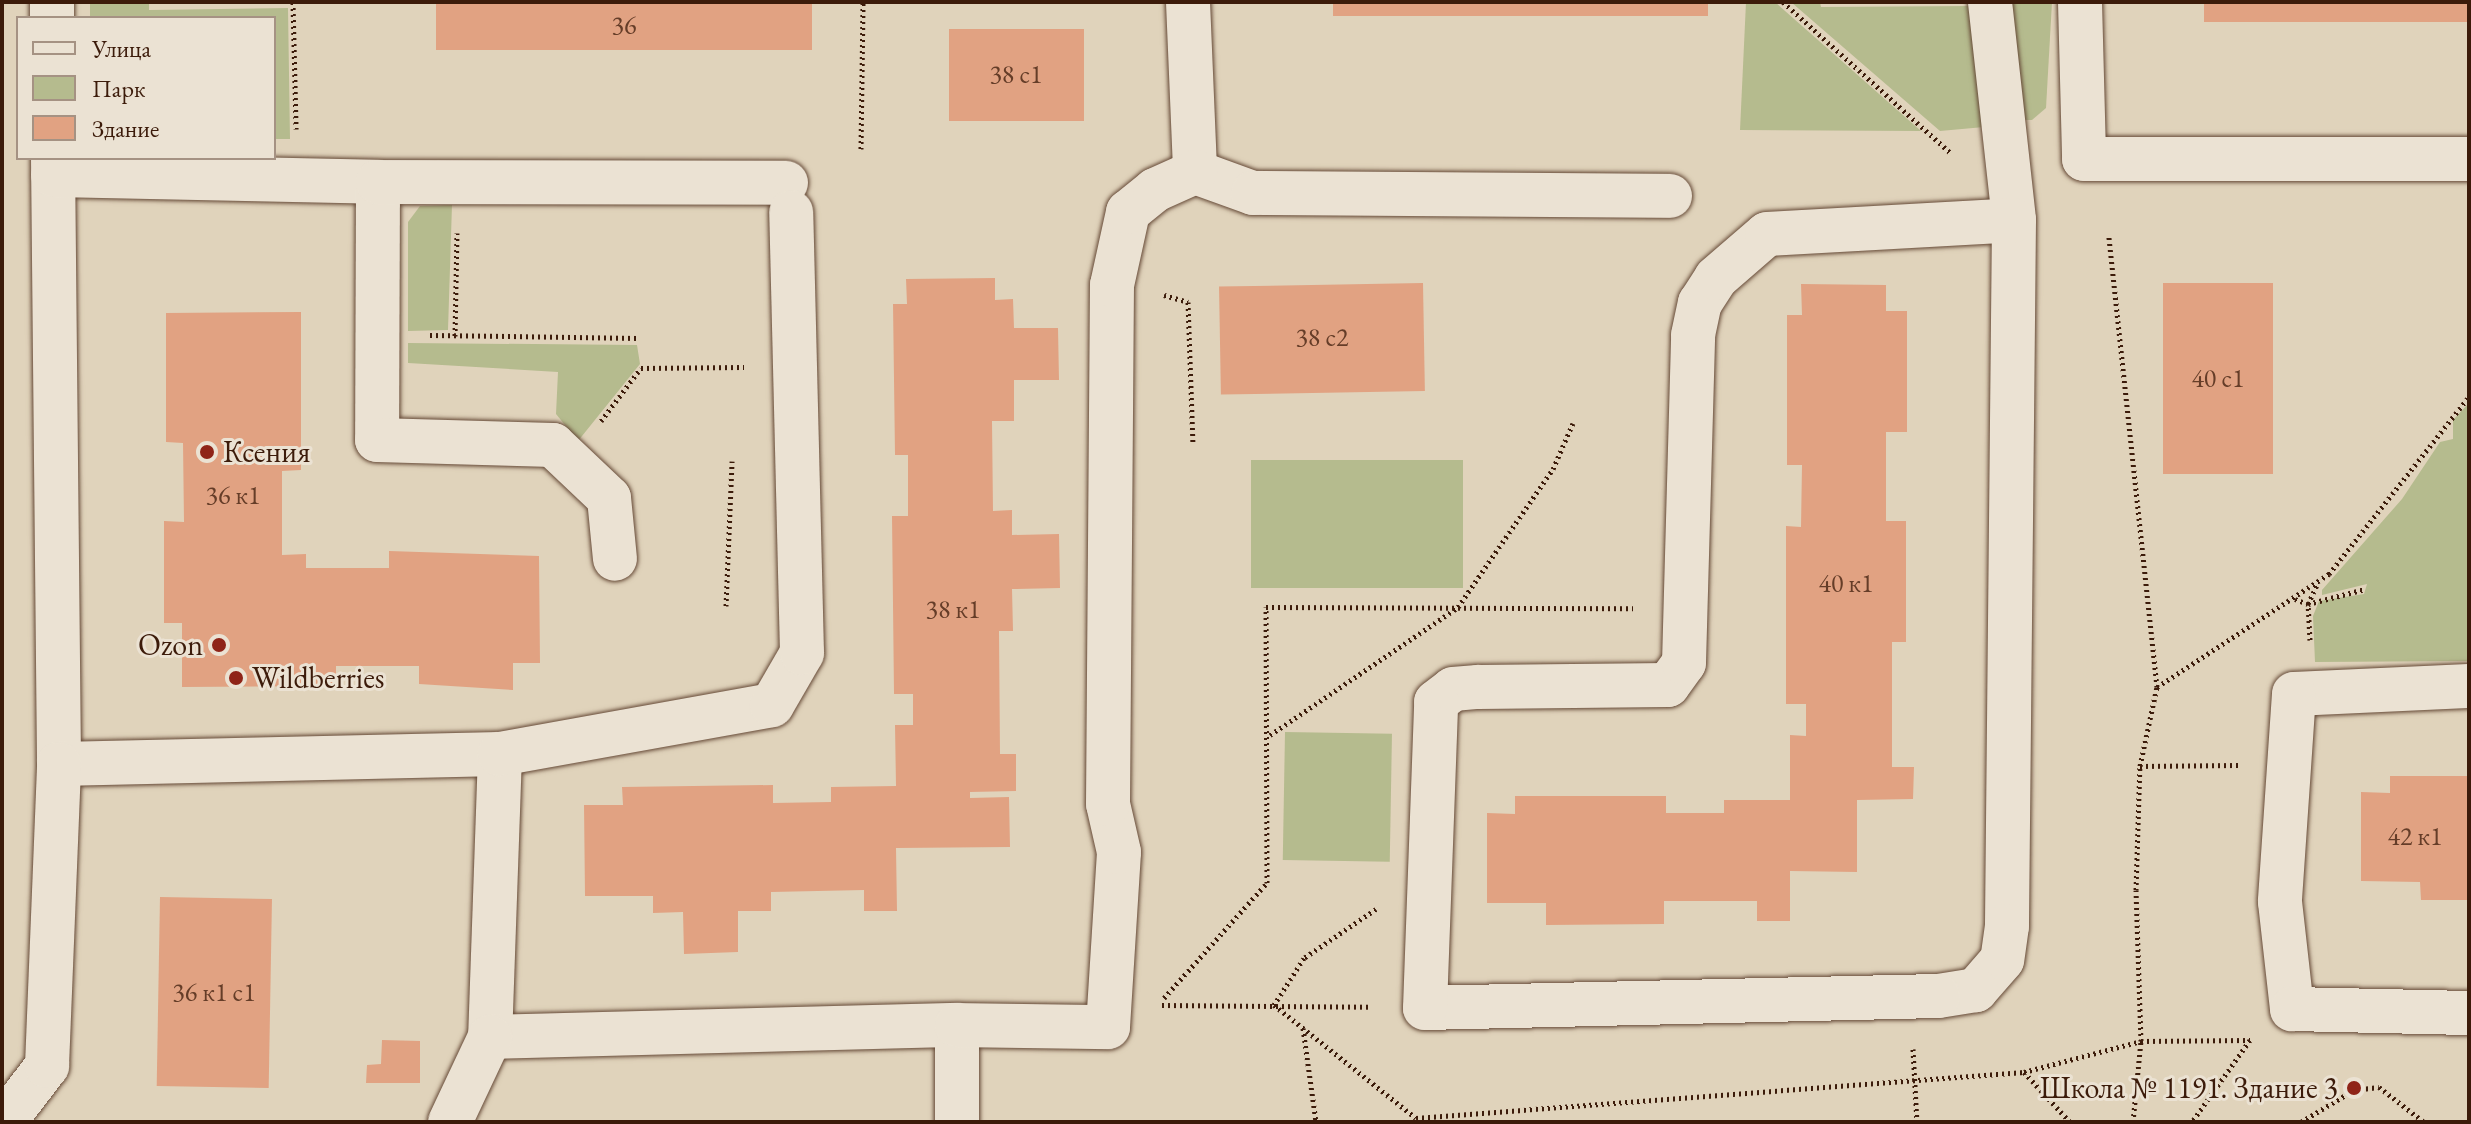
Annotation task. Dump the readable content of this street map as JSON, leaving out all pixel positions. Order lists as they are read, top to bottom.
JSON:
{
  "places": [
    "Ксения",
    "Ozon",
    "Wildberries",
    "Школа № 1191. Здание 3"
  ],
  "house_numbers": [
    "36",
    "38 с1",
    "38 с2",
    "40 с1",
    "36 к1",
    "40 к1",
    "38 к1",
    "42 к1",
    "36 к1 с1"
  ],
  "legend": ["Улица", "Парк", "Здание"]
}
